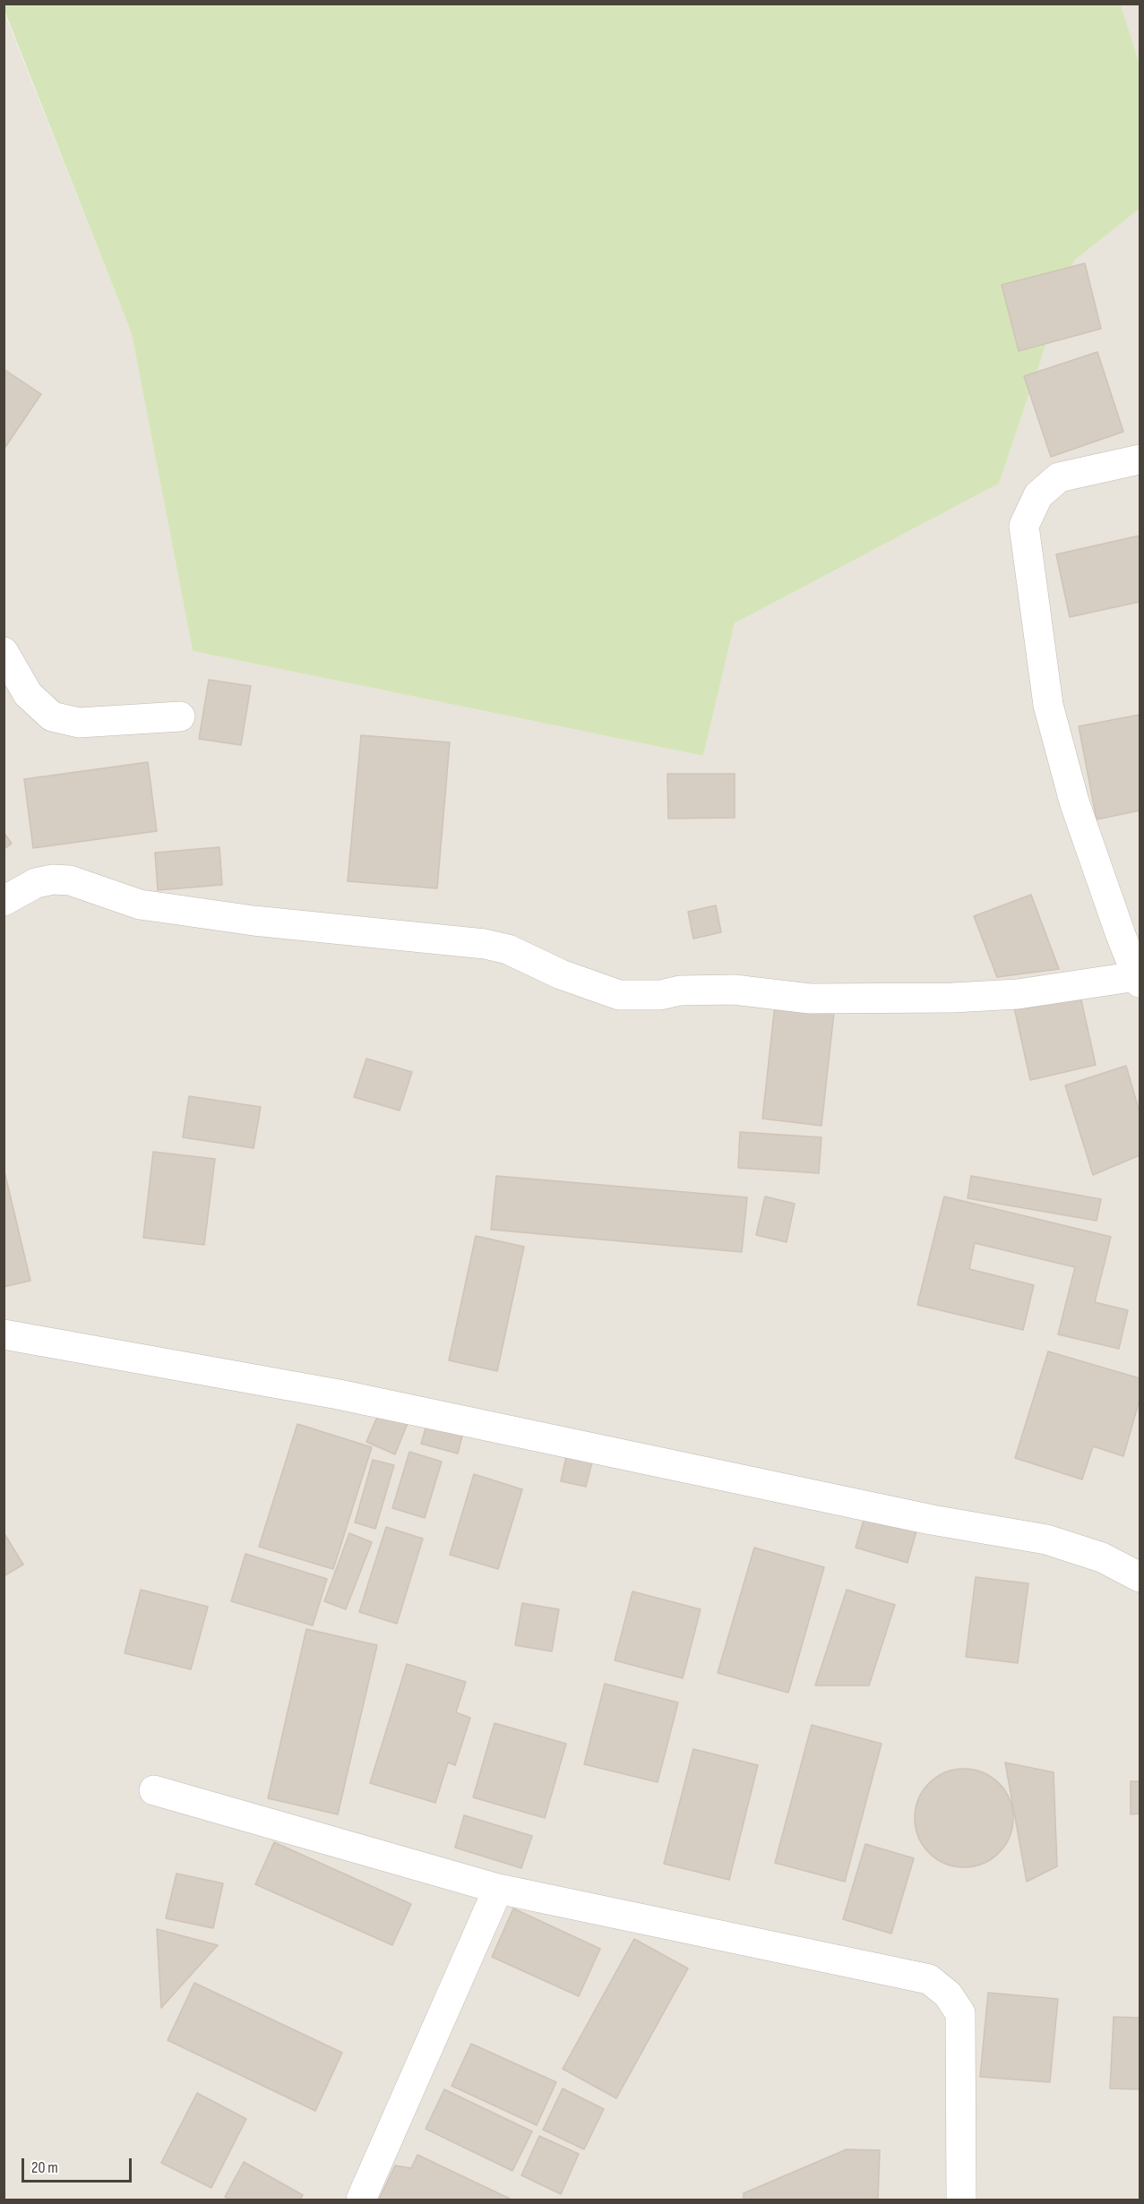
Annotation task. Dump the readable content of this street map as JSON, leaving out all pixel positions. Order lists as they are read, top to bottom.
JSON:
{
  "scale_bar": "20 m"
}
